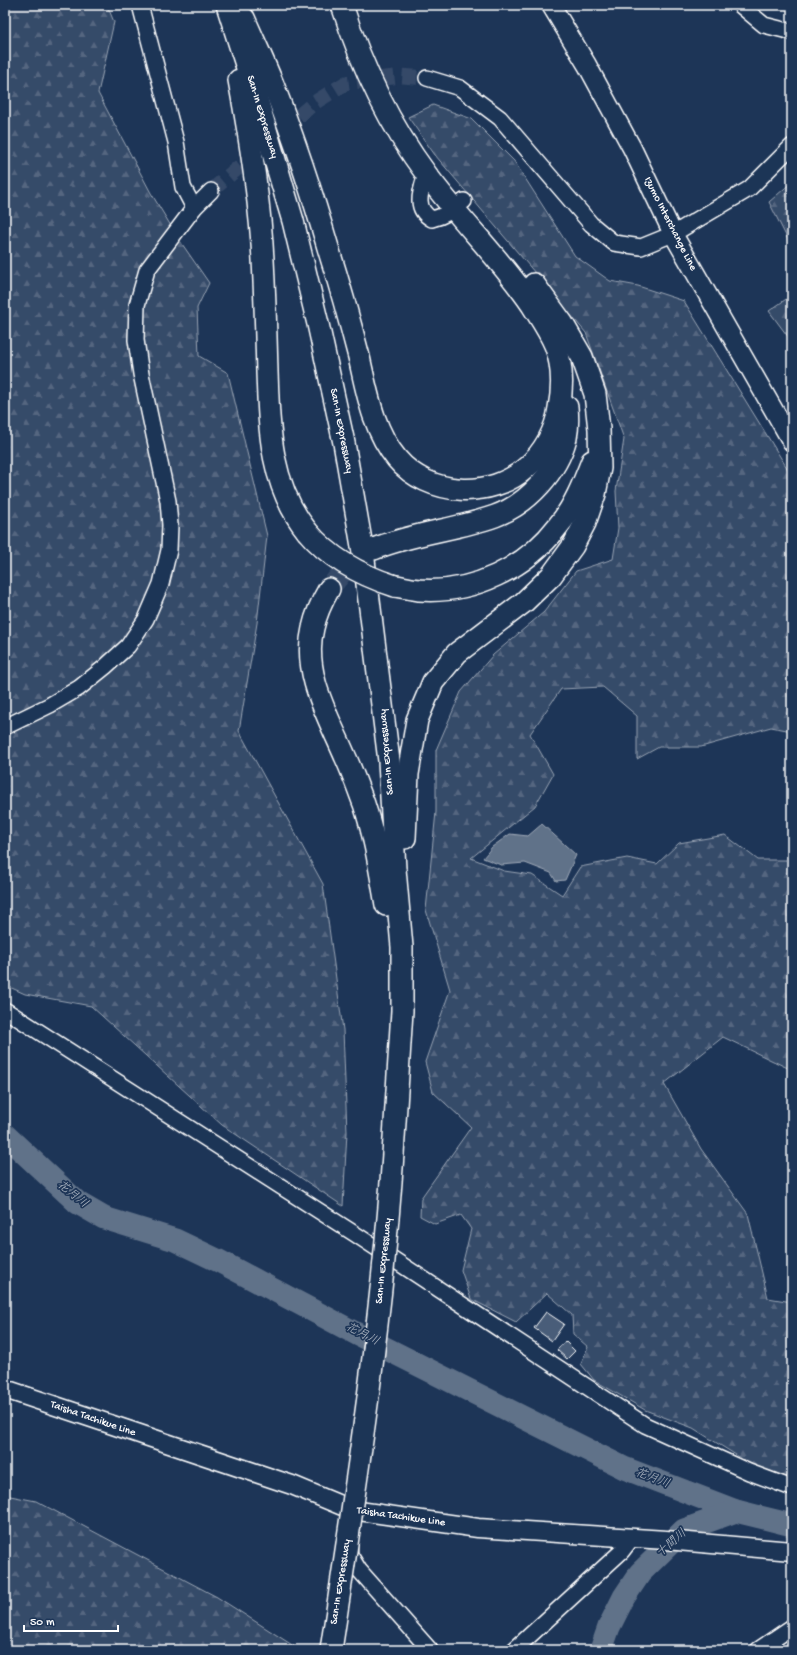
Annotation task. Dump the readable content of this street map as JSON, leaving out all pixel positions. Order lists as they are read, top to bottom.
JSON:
{
  "streets": {
    "highway": ["San-In Expressway"],
    "main road": ["Izumo Interchange Line", "Taisha Tachikue Line"]
  },
  "water": ["花月川", "十間川"],
  "scale_bar": "50 m"
}
